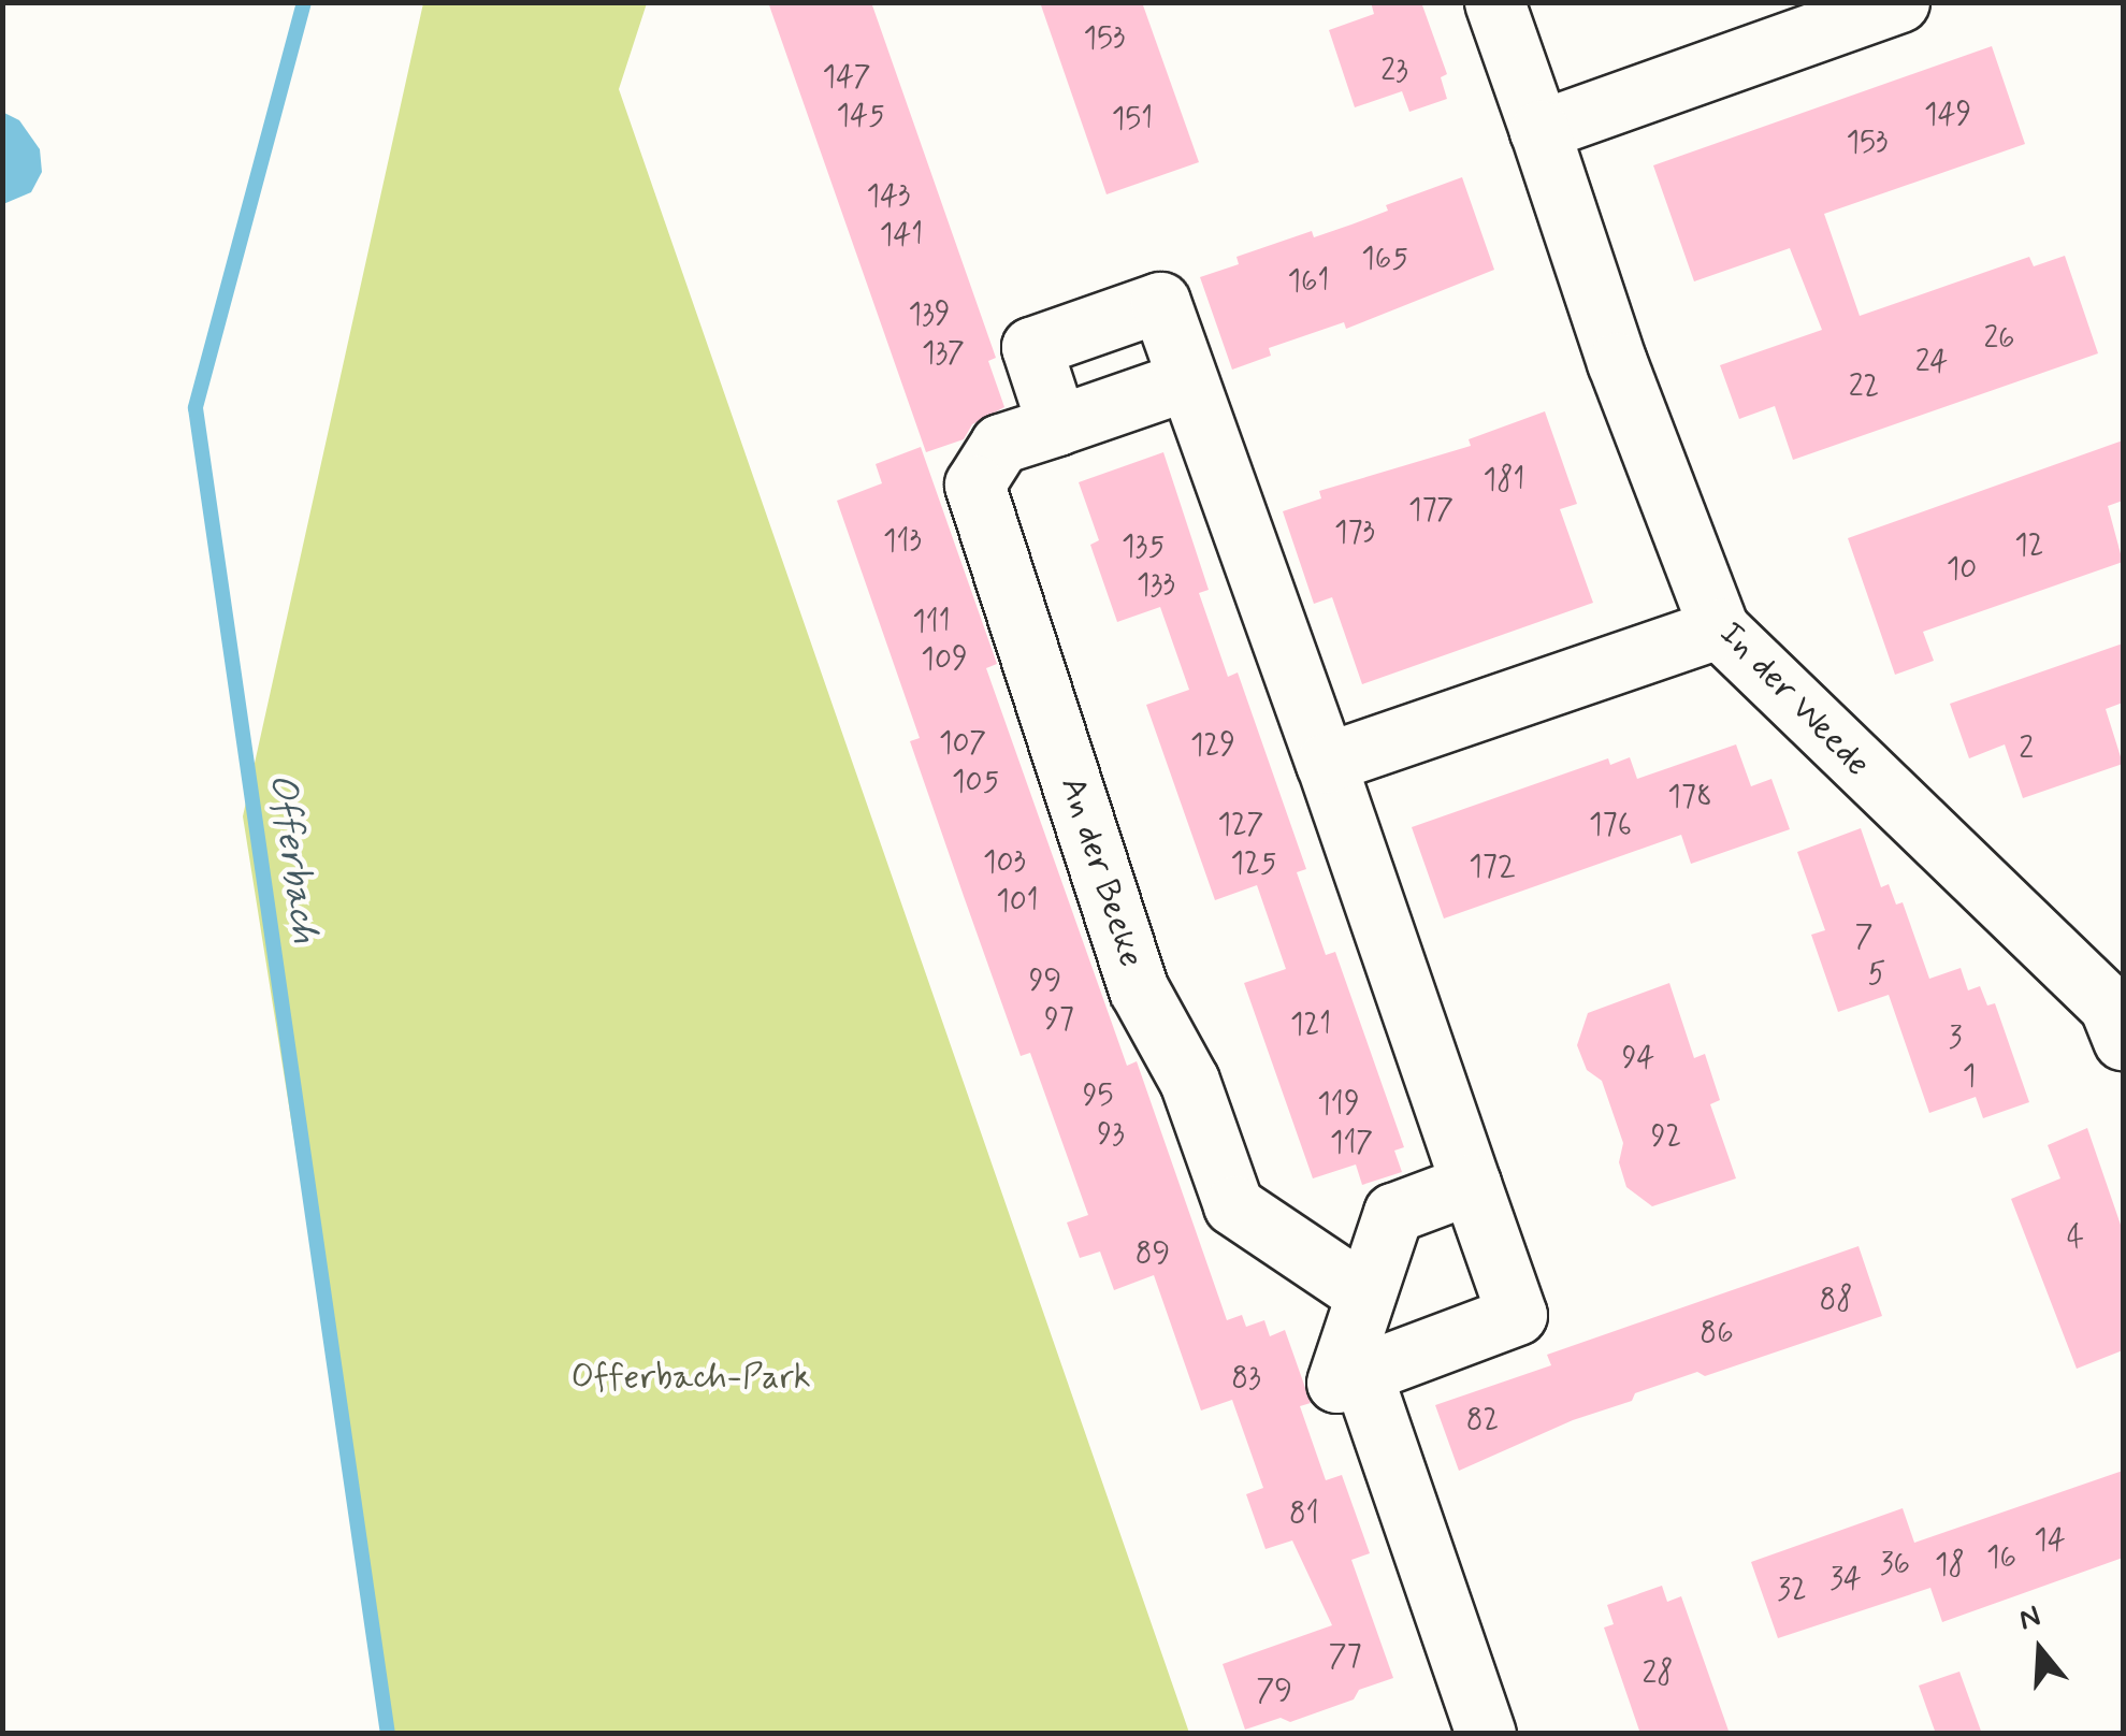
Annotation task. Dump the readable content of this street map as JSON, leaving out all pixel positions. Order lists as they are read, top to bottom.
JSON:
{
  "streets": {
    "street": ["In der Weede", "An der Beeke"]
  },
  "water": ["Offerbach"],
  "parks": ["Offerbach-Park"],
  "house_numbers": [
    "153",
    "23",
    "147",
    "149",
    "145",
    "151",
    "153",
    "143",
    "141",
    "165",
    "161",
    "139",
    "26",
    "137",
    "24",
    "22",
    "181",
    "177",
    "173",
    "113",
    "12",
    "135",
    "10",
    "133",
    "111",
    "109",
    "107",
    "129",
    "2",
    "105",
    "178",
    "127",
    "176",
    "103",
    "125",
    "172",
    "101",
    "7",
    "5",
    "99",
    "97",
    "121",
    "3",
    "94",
    "1",
    "95",
    "119",
    "93",
    "92",
    "117",
    "4",
    "89",
    "88",
    "86",
    "83",
    "82",
    "81",
    "14",
    "16",
    "36",
    "18",
    "34",
    "32",
    "77",
    "28",
    "79"
  ],
  "north": "top"
}
